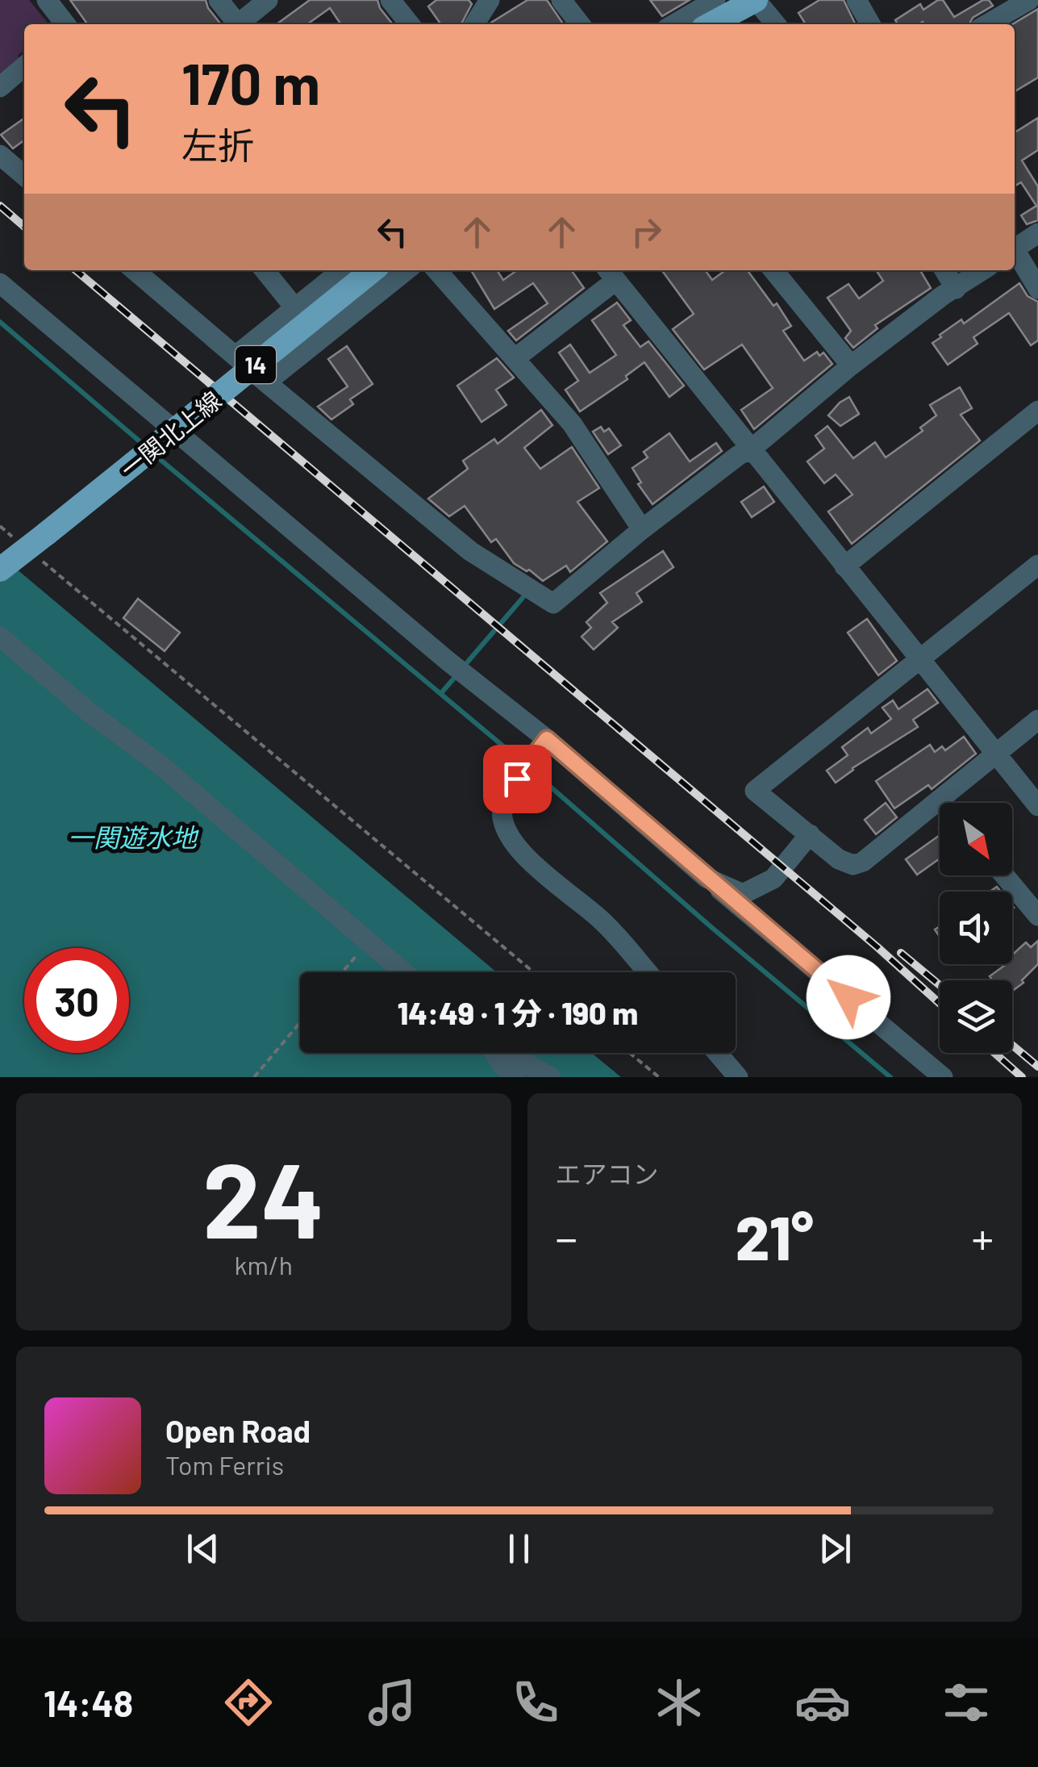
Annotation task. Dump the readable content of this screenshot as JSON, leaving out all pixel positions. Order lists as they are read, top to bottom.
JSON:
{
  "streets": {
    "main road": ["14", "一関北上線"]
  },
  "water": ["一関遊水地"],
  "north": "bottom right",
  "page": {
    "turn": ["170 m", "左折"],
    "limit": "30",
    "trip": "14:49 · 1 分 · 190 m",
    "tile": [
      ["24", "km/h"],
      "エアコン"
    ],
    "heat": ["−", "21°", "+"],
    "song": ["Open Road", "Tom Ferris"],
    "tabs": "14:48"
  }
}
